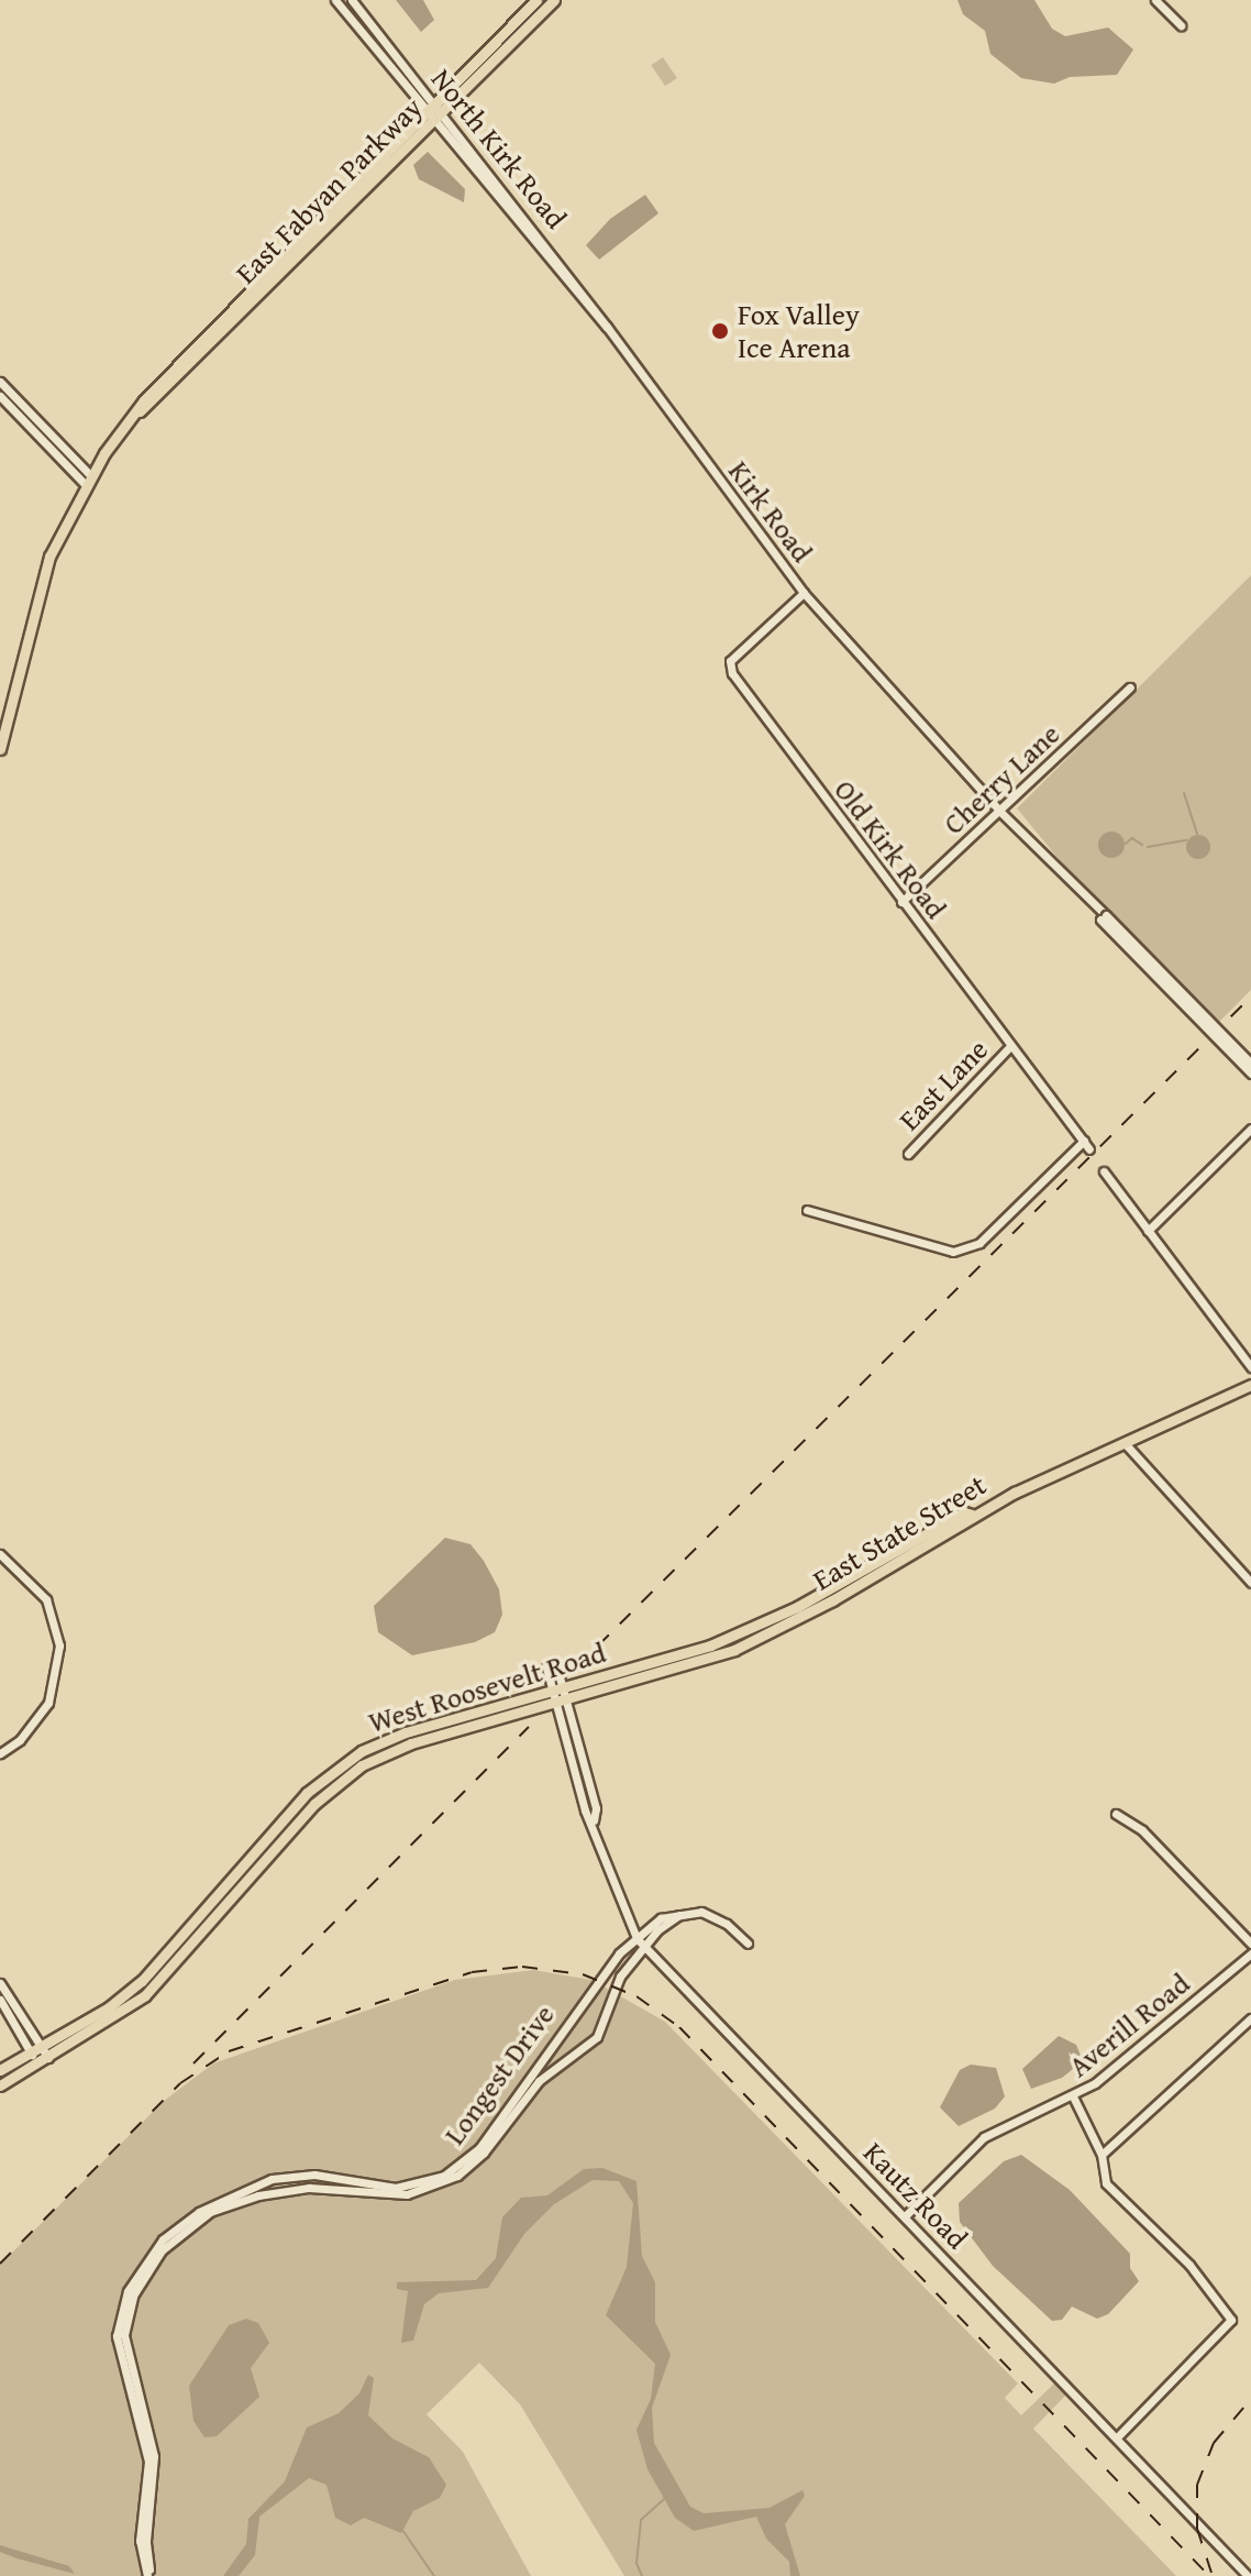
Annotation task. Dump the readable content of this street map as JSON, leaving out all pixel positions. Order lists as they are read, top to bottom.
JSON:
{
  "streets": {
    "main road": ["East Fabyan Parkway", "East State Street", "West Roosevelt Road"],
    "street": [
      "North Kirk Road",
      "Kirk Road",
      "Cherry Lane",
      "Old Kirk Road",
      "East Lane",
      "Averill Road",
      "Longest Drive",
      "Kautz Road"
    ]
  },
  "crossings": [
    ["North Kirk Road", "East Fabyan Parkway"],
    ["North Kirk Road", "Kirk Road"],
    ["East Fabyan Parkway", "Kirk Road"],
    ["Kirk Road", "Cherry Lane"],
    ["Kirk Road", "Old Kirk Road"],
    ["Cherry Lane", "Old Kirk Road"],
    ["Old Kirk Road", "East Lane"],
    ["East State Street", "West Roosevelt Road"],
    ["East State Street", "Kautz Road"],
    ["West Roosevelt Road", "Kautz Road"],
    ["Averill Road", "Kautz Road"],
    ["Longest Drive", "Kautz Road"]
  ],
  "places": ["Fox Valley Ice Arena"]
}
